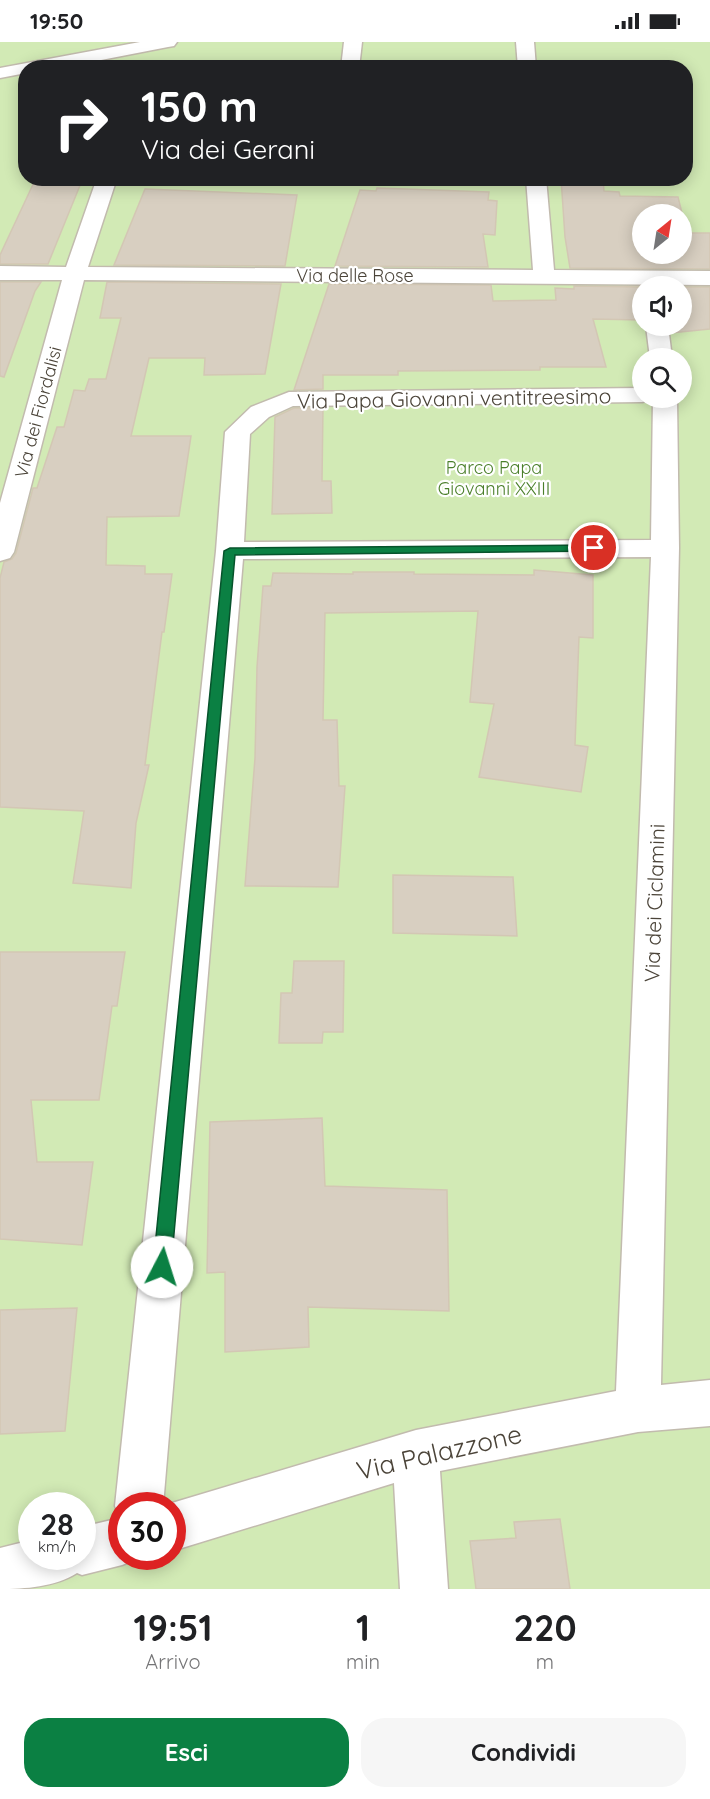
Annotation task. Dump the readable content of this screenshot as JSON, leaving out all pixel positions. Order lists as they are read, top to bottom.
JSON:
{
  "streets": {
    "street": [
      "Via delle Rose",
      "Via Papa Giovanni ventitreesimo",
      "Via dei Fiordalisi",
      "Via dei Ciclamini",
      "Via Palazzone"
    ]
  },
  "crossings": [
    ["Via delle Rose", "Via dei Fiordalisi"],
    ["Via dei Ciclamini", "Via Palazzone"]
  ],
  "parks": ["Parco Papa Giovanni XXIII"],
  "north": "top right",
  "page": {
    "status": "19:50",
    "turn": ["150 m", "Via dei Gerani"],
    "speed": "28 km/h",
    "limit": "30",
    "eta": [
      "19:51",
      "Arrivo",
      "1",
      "min",
      "220",
      "m"
    ],
    "buttons": ["Esci", "Condividi"]
  }
}
